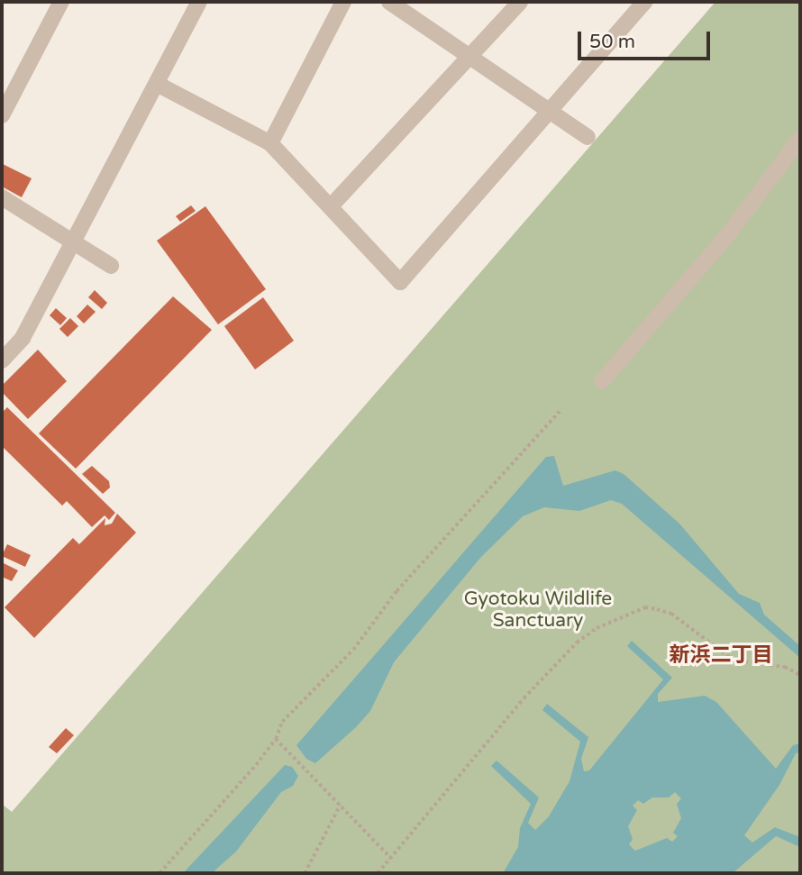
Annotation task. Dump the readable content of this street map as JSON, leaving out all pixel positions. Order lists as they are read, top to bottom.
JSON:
{
  "districts": ["新浜二丁目"],
  "parks": ["Gyotoku Wildlife Sanctuary"],
  "scale_bar": "50 m"
}
